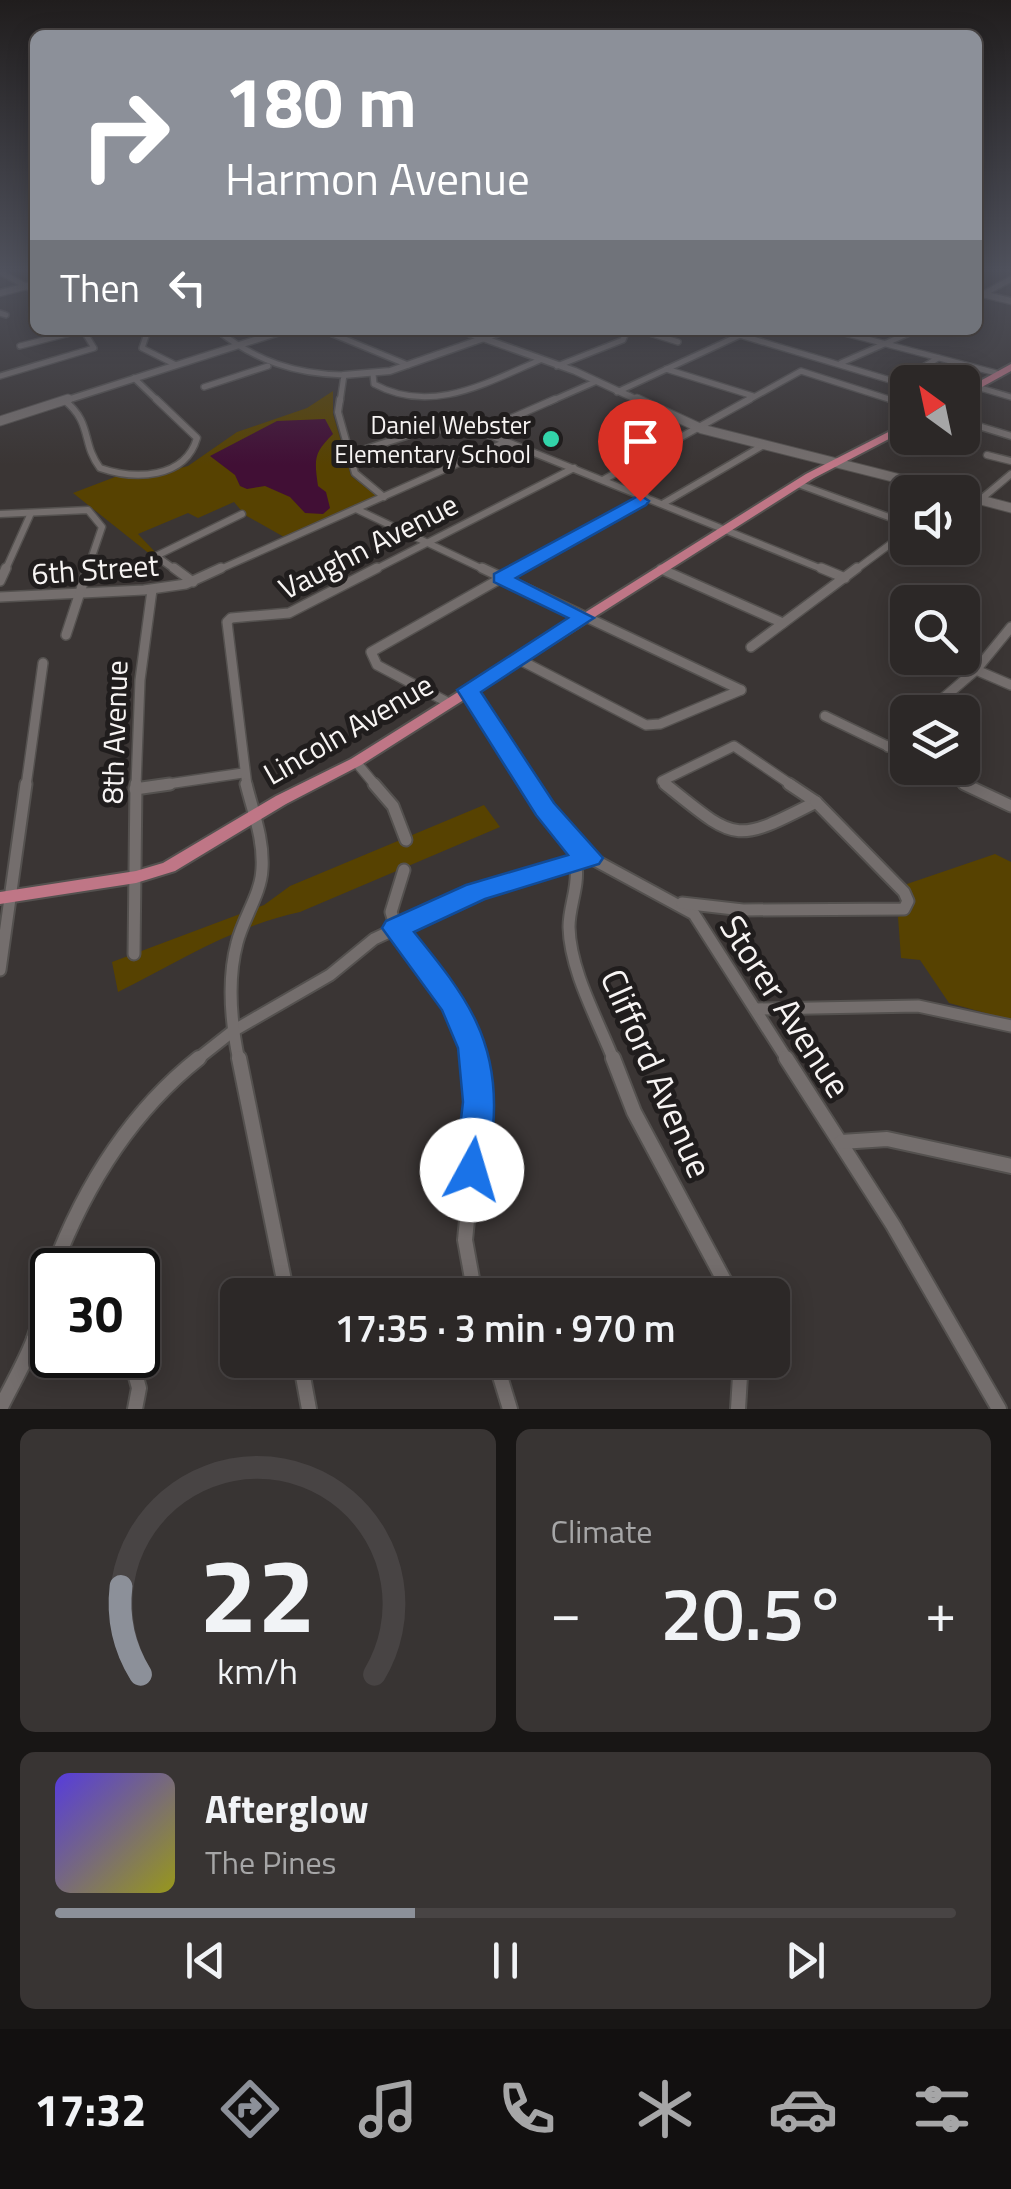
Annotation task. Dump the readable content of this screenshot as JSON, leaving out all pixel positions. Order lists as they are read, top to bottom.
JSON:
{
  "streets": {
    "main road": ["Lincoln Avenue"],
    "street": [
      "Vaughn Avenue",
      "6th Street",
      "8th Avenue",
      "Storer Avenue",
      "Clifford Avenue"
    ]
  },
  "crossings": [
    ["6th Street", "8th Avenue"],
    ["Lincoln Avenue", "8th Avenue"],
    ["Lincoln Avenue", "Storer Avenue"]
  ],
  "places": ["Daniel Webster Elementary School"],
  "north": "top left",
  "page": {
    "turn": ["180 m", "Harmon Avenue"],
    "then": "Then",
    "limit": "30",
    "trip": "17:35 · 3 min · 970 m",
    "tile": "Climate",
    "heat": ["−", "20.5°", "+"],
    "song": ["Afterglow", "The Pines"],
    "tabs": "17:32",
    "gauge": ["22", "km/h"]
  }
}
